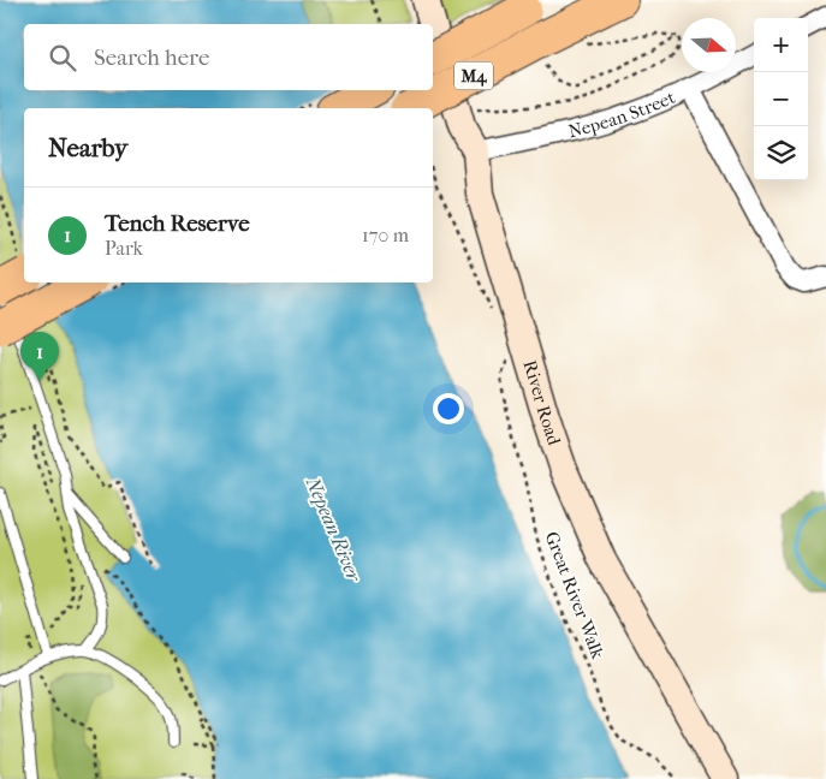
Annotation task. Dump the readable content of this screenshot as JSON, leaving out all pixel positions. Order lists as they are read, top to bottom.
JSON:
{
  "streets": {
    "highway": ["M4"],
    "street": ["Nepean Street", "River Road"],
    "path": ["Great River Walk"]
  },
  "crossings": [
    ["Nepean Street", "River Road"]
  ],
  "water": ["Nepean River"],
  "north": "right",
  "page": {
    "map_buttons": ["+", "−"],
    "search": "Search here",
    "heading": "Nearby",
    "list": [
      {
        "mark": "1",
        "name": "Tench Reserve",
        "note": "Park",
        "value": "170 m"
      }
    ],
    "pins": "1"
  }
}
